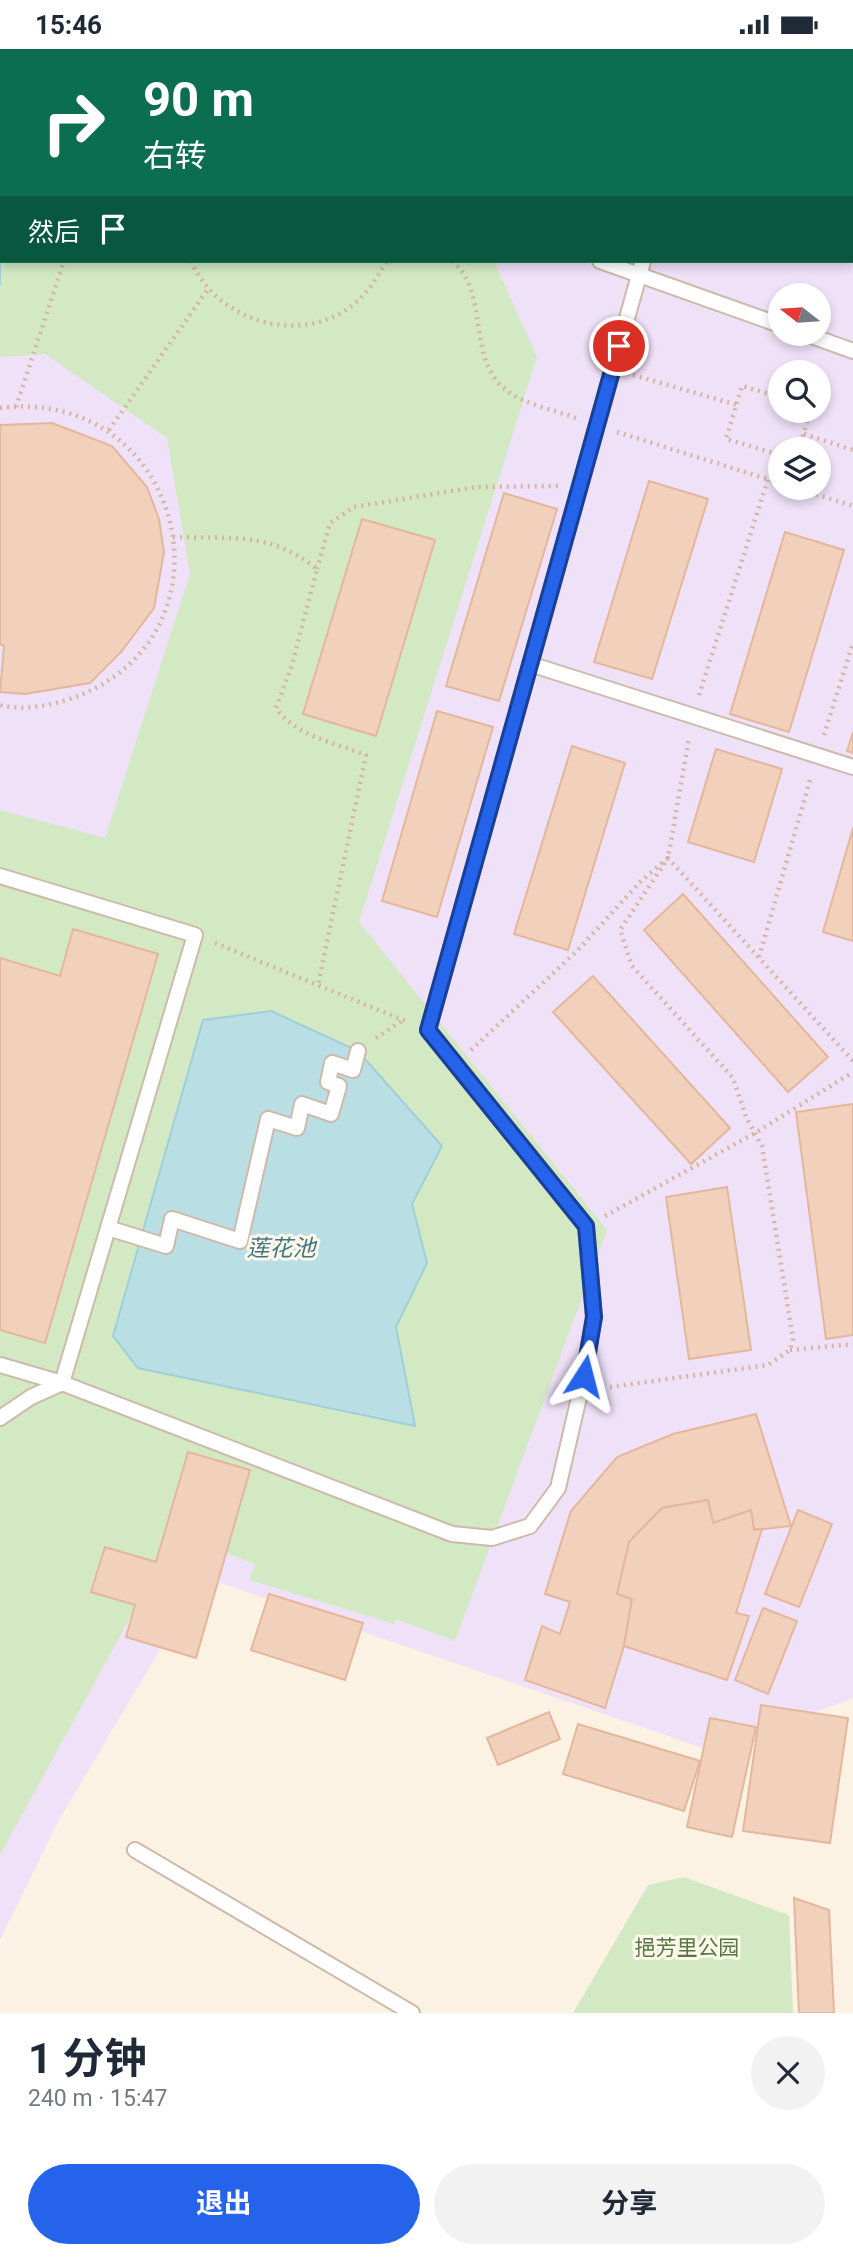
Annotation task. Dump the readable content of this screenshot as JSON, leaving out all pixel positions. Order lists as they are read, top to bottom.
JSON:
{
  "water": ["莲花池"],
  "parks": ["挹芳里公园"],
  "north": "left",
  "page": {
    "status": "15:46",
    "turn": ["90 m", "右转"],
    "then": "然后",
    "heading": ["1 分钟", "240 m · 15:47"],
    "buttons": ["退出", "分享"]
  }
}
